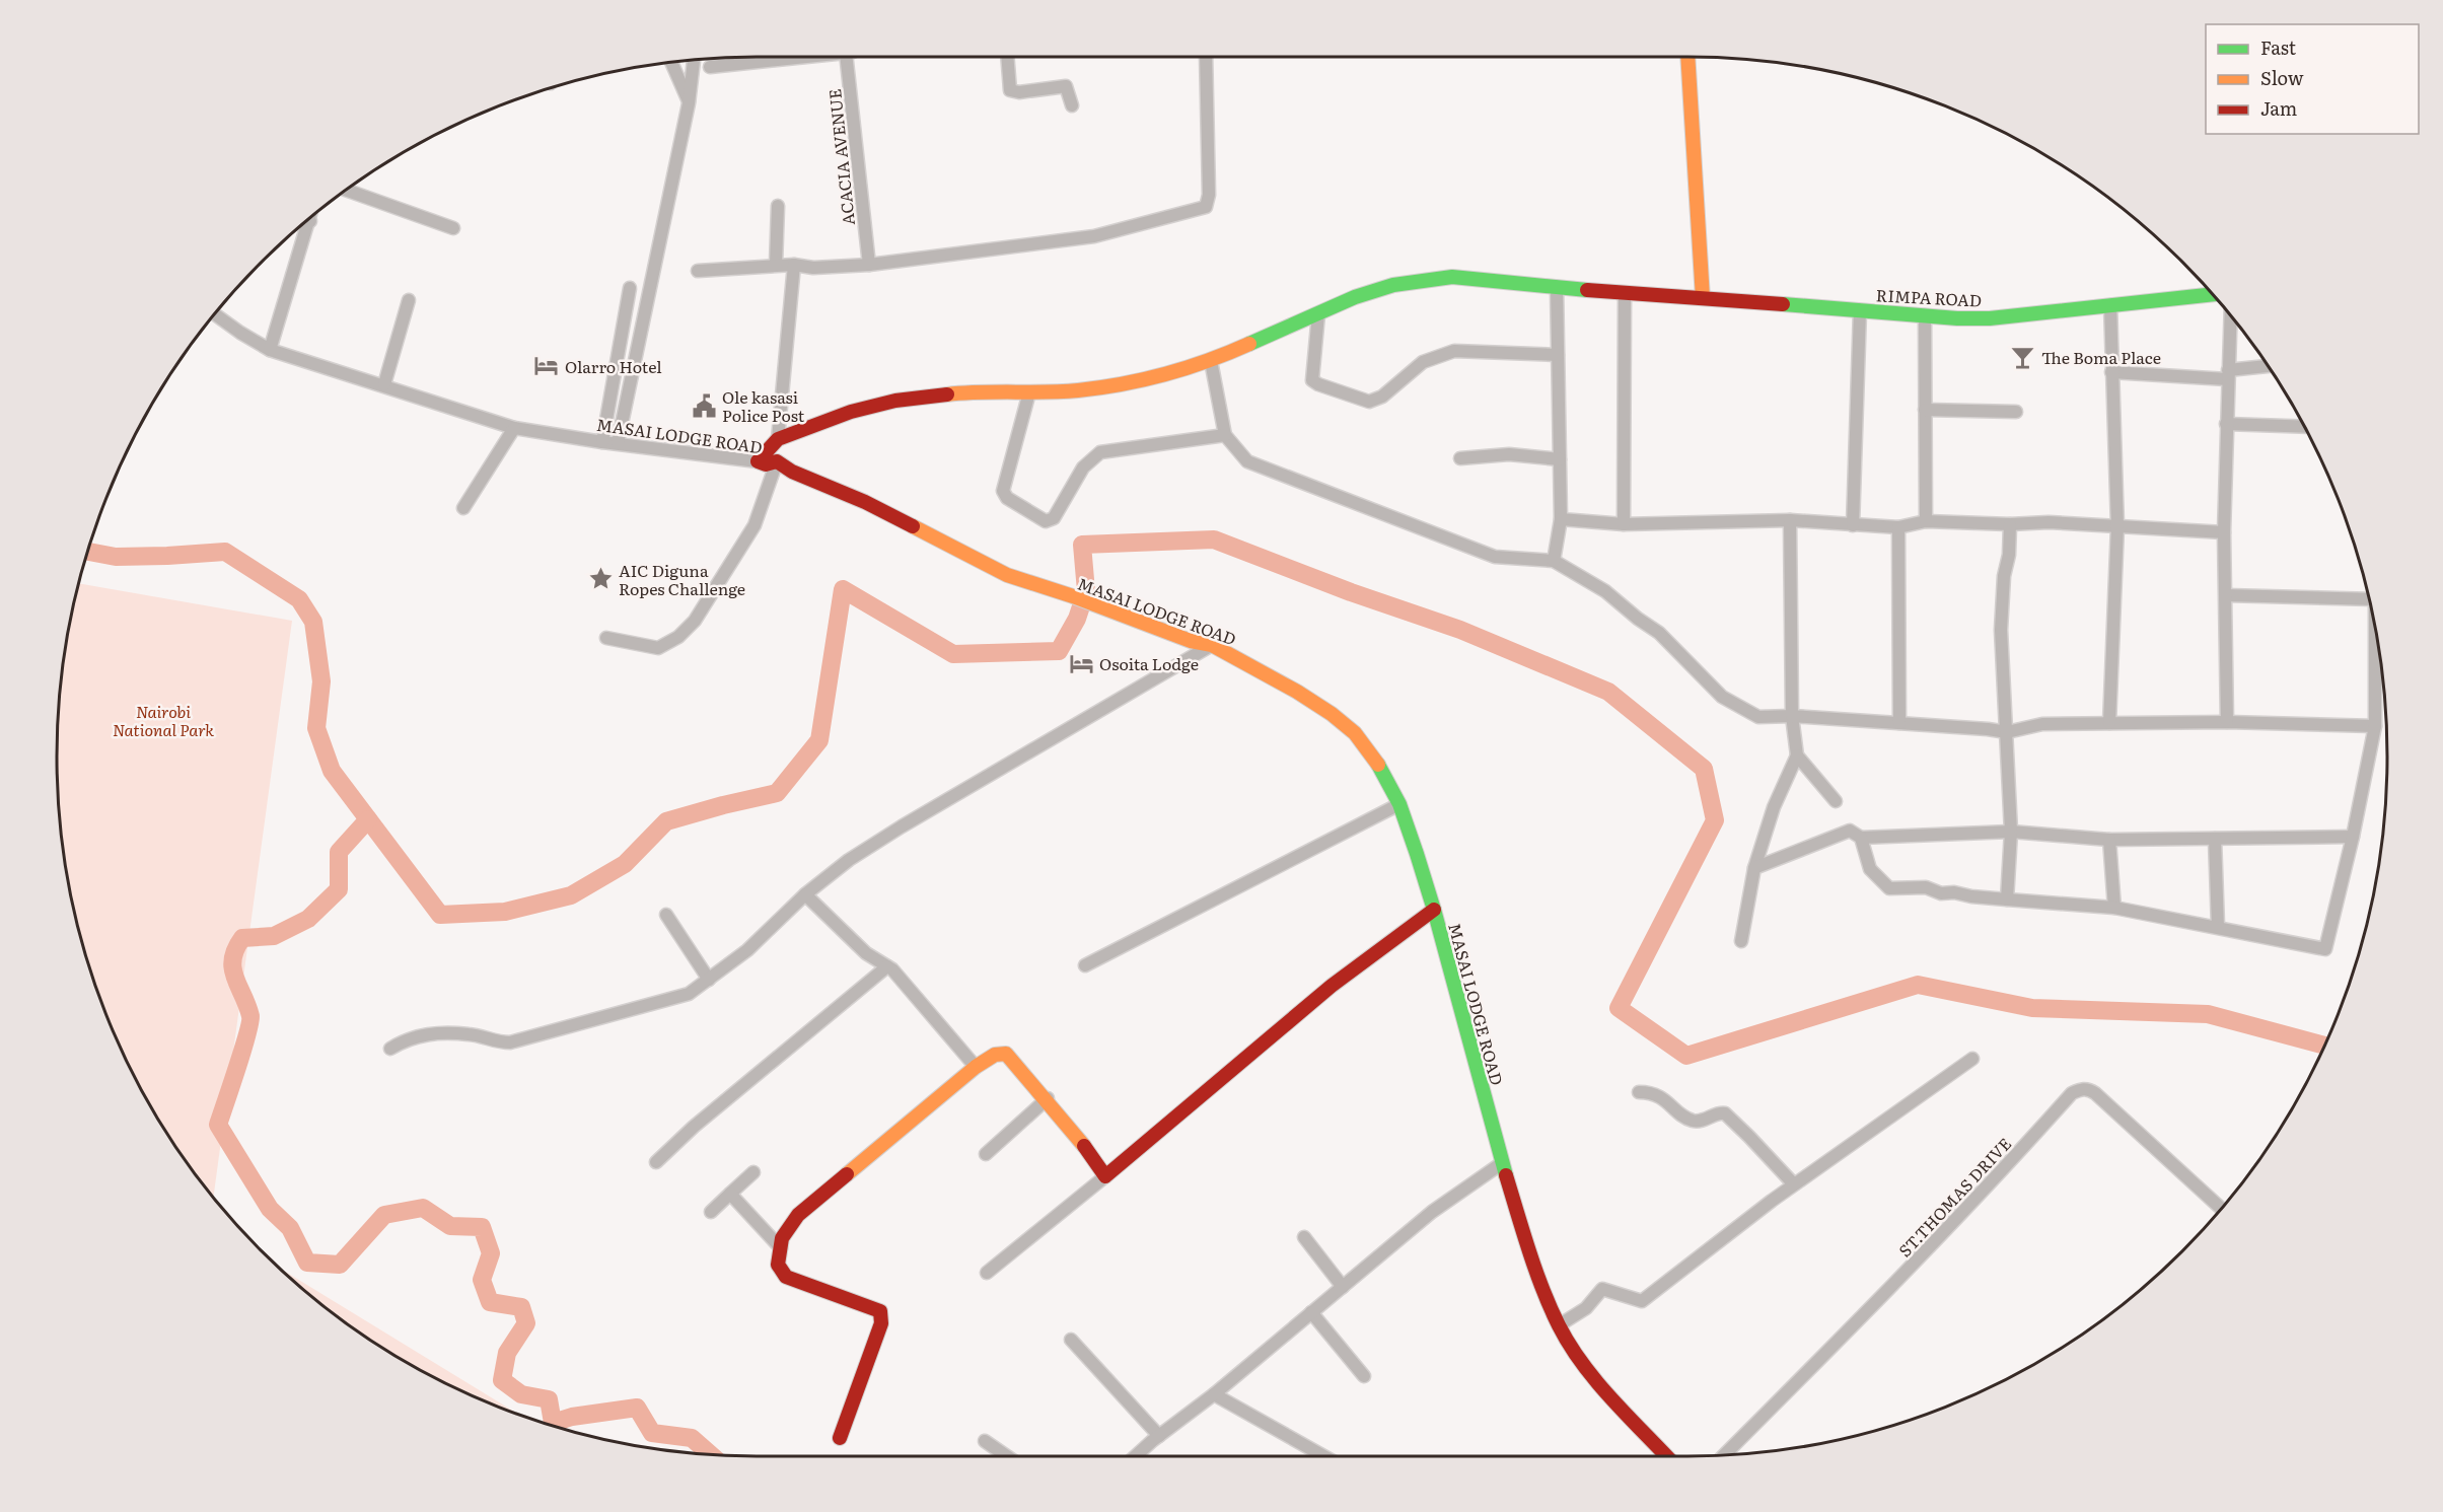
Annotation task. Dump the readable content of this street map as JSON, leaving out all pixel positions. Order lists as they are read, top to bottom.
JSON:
{
  "streets": {
    "street": [
      "ACACIA AVENUE",
      "RIMPA ROAD",
      "MASAI LODGE ROAD",
      "ST.THOMAS DRIVE"
    ]
  },
  "parks": ["Nairobi National Park"],
  "places": {
    "bar": ["The Boma Place"],
    "hotel": ["Olarro Hotel", "Osoita Lodge"],
    "public building": ["Ole kasasi Police Post"],
    "place": ["AIC Diguna Ropes Challenge"]
  },
  "legend": ["Fast", "Slow", "Jam"]
}
